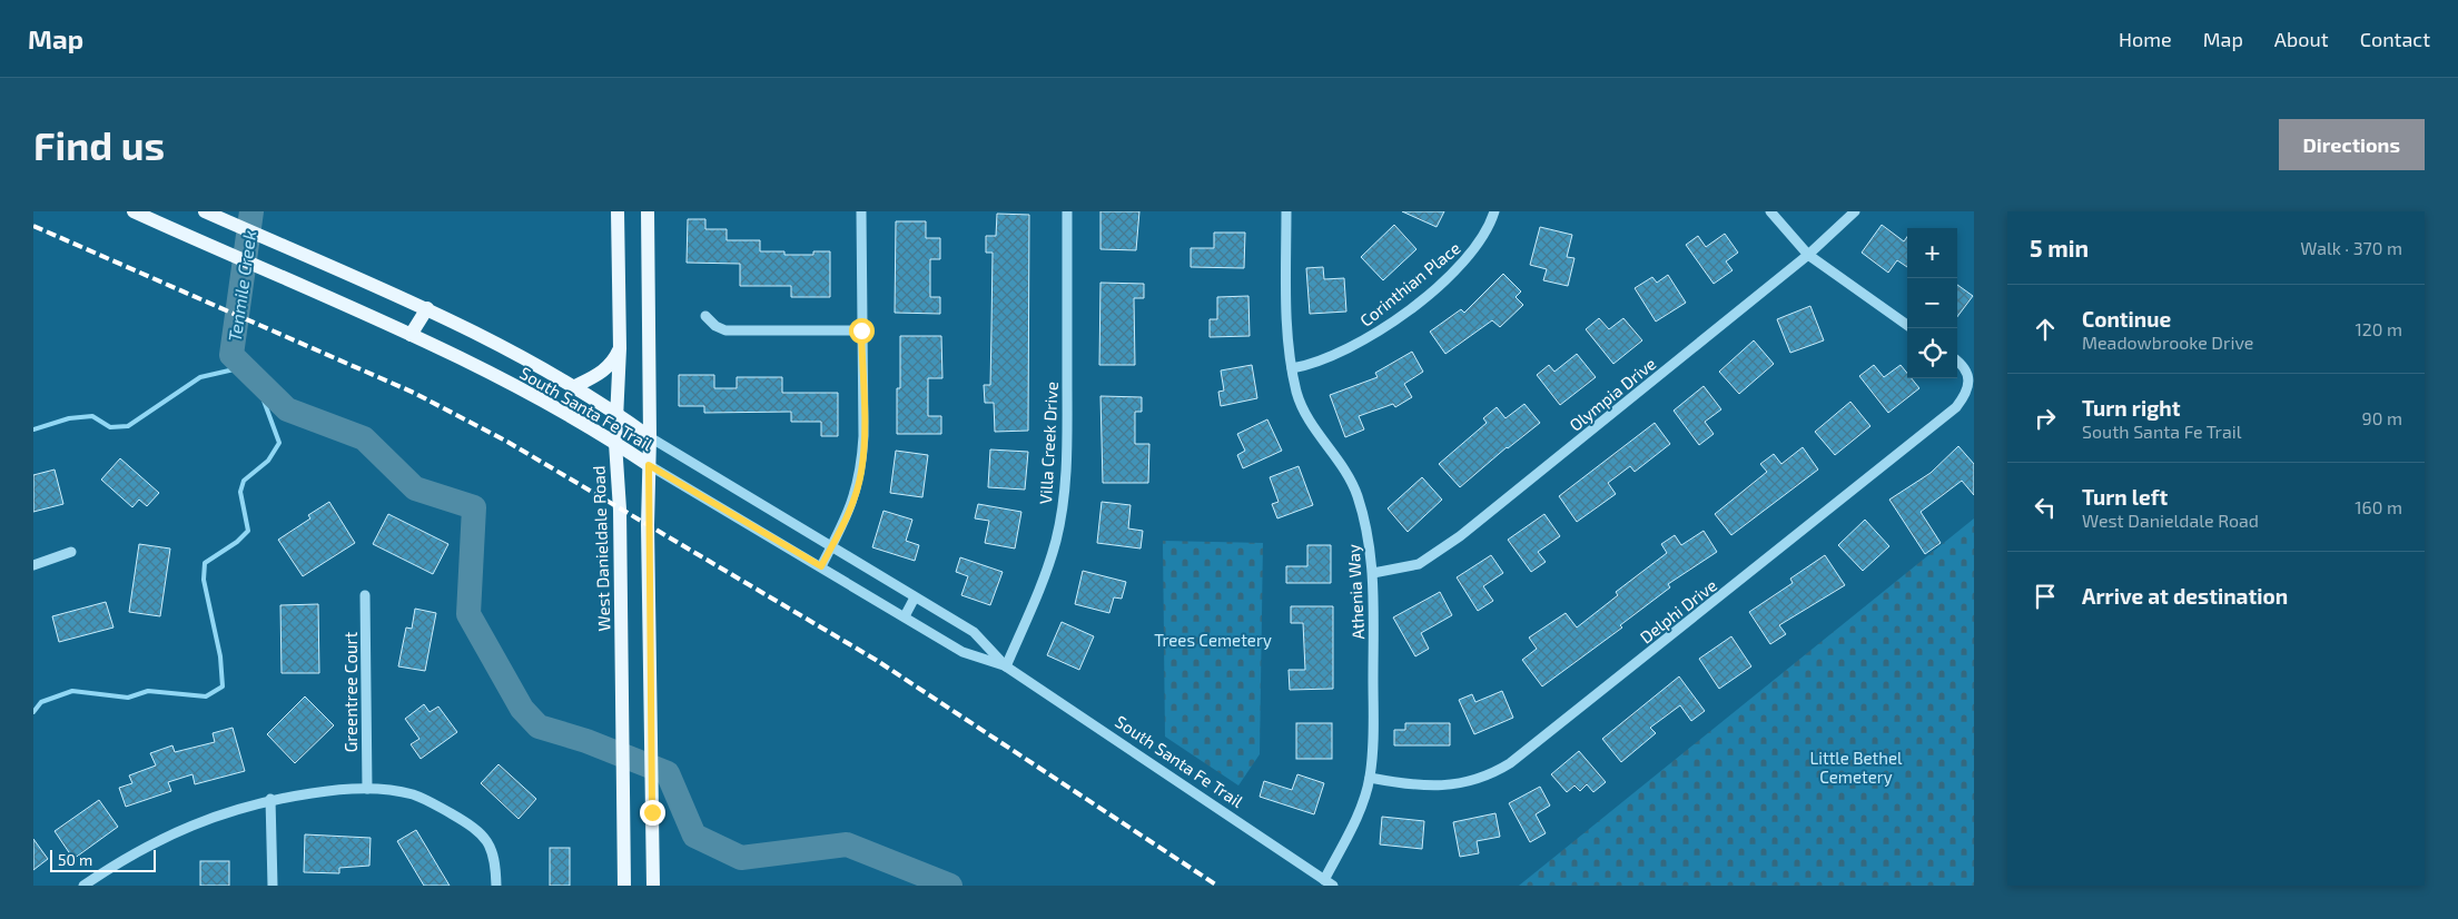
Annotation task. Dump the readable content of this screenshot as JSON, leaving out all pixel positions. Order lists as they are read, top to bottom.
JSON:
{
  "streets": {
    "main road": ["South Santa Fe Trail", "West Danieldale Road"],
    "street": [
      "Corinthian Place",
      "Olympia Drive",
      "Villa Creek Drive",
      "Athenia Way",
      "Delphi Drive",
      "Greentree Court"
    ]
  },
  "crossings": [
    ["Corinthian Place", "Athenia Way"],
    ["Olympia Drive", "Athenia Way"],
    ["South Santa Fe Trail", "Villa Creek Drive"],
    ["South Santa Fe Trail", "West Danieldale Road"],
    ["South Santa Fe Trail", "Athenia Way"],
    ["Athenia Way", "Delphi Drive"]
  ],
  "water": ["Tenmile Creek"],
  "parks": ["Trees Cemetery", "Little Bethel Cemetery"],
  "scale_bar": "50 m",
  "page": {
    "header": "Map",
    "nav": [
      "Home",
      "Map",
      "About",
      "Contact"
    ],
    "buttons": "Directions",
    "title": "Find us",
    "heading": ["5 min", "Walk · 370 m"],
    "map_buttons": ["+", "−"],
    "list": [
      ["Continue", "Meadowbrooke Drive", "120 m"],
      ["Turn right", "South Santa Fe Trail", "90 m"],
      ["Turn left", "West Danieldale Road", "160 m"],
      "Arrive at destination"
    ],
    "scale": "50 m"
  }
}
